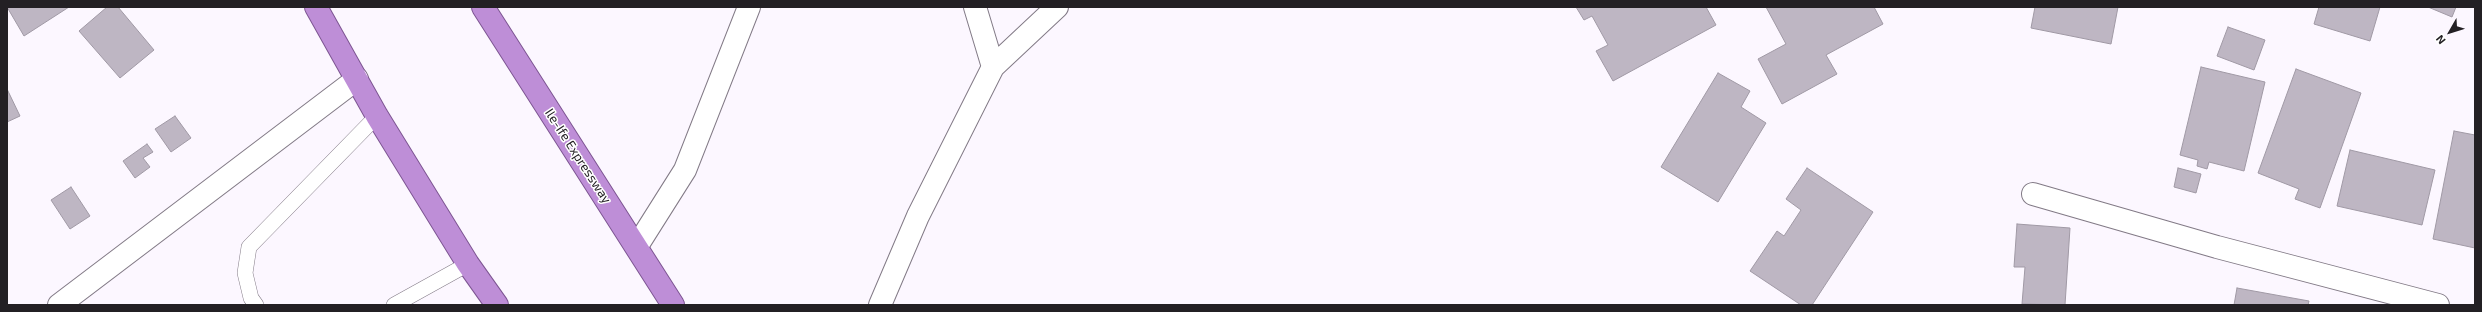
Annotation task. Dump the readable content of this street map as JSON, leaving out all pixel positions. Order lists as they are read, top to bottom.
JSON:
{
  "streets": {
    "highway": ["Ile-Ife Expressway"]
  },
  "north": "bottom left"
}
